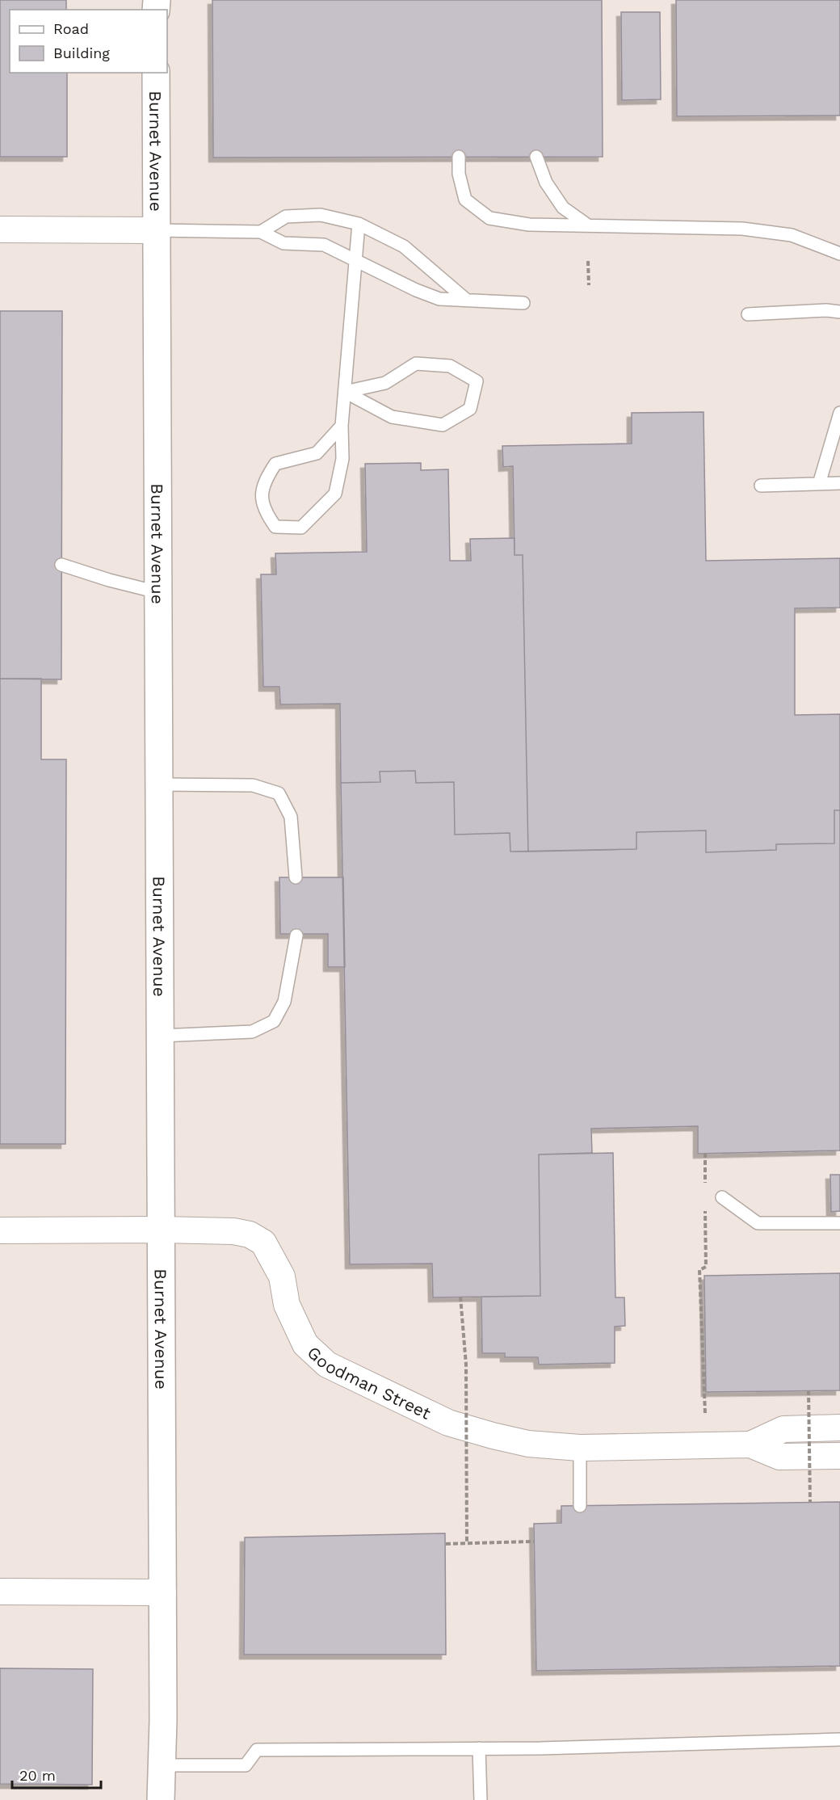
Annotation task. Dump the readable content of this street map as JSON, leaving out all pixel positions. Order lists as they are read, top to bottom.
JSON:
{
  "streets": {
    "street": ["Burnet Avenue", "Goodman Street"]
  },
  "crossings": [
    ["Burnet Avenue", "Goodman Street"]
  ],
  "legend": ["Road", "Building"],
  "scale_bar": "20 m"
}
